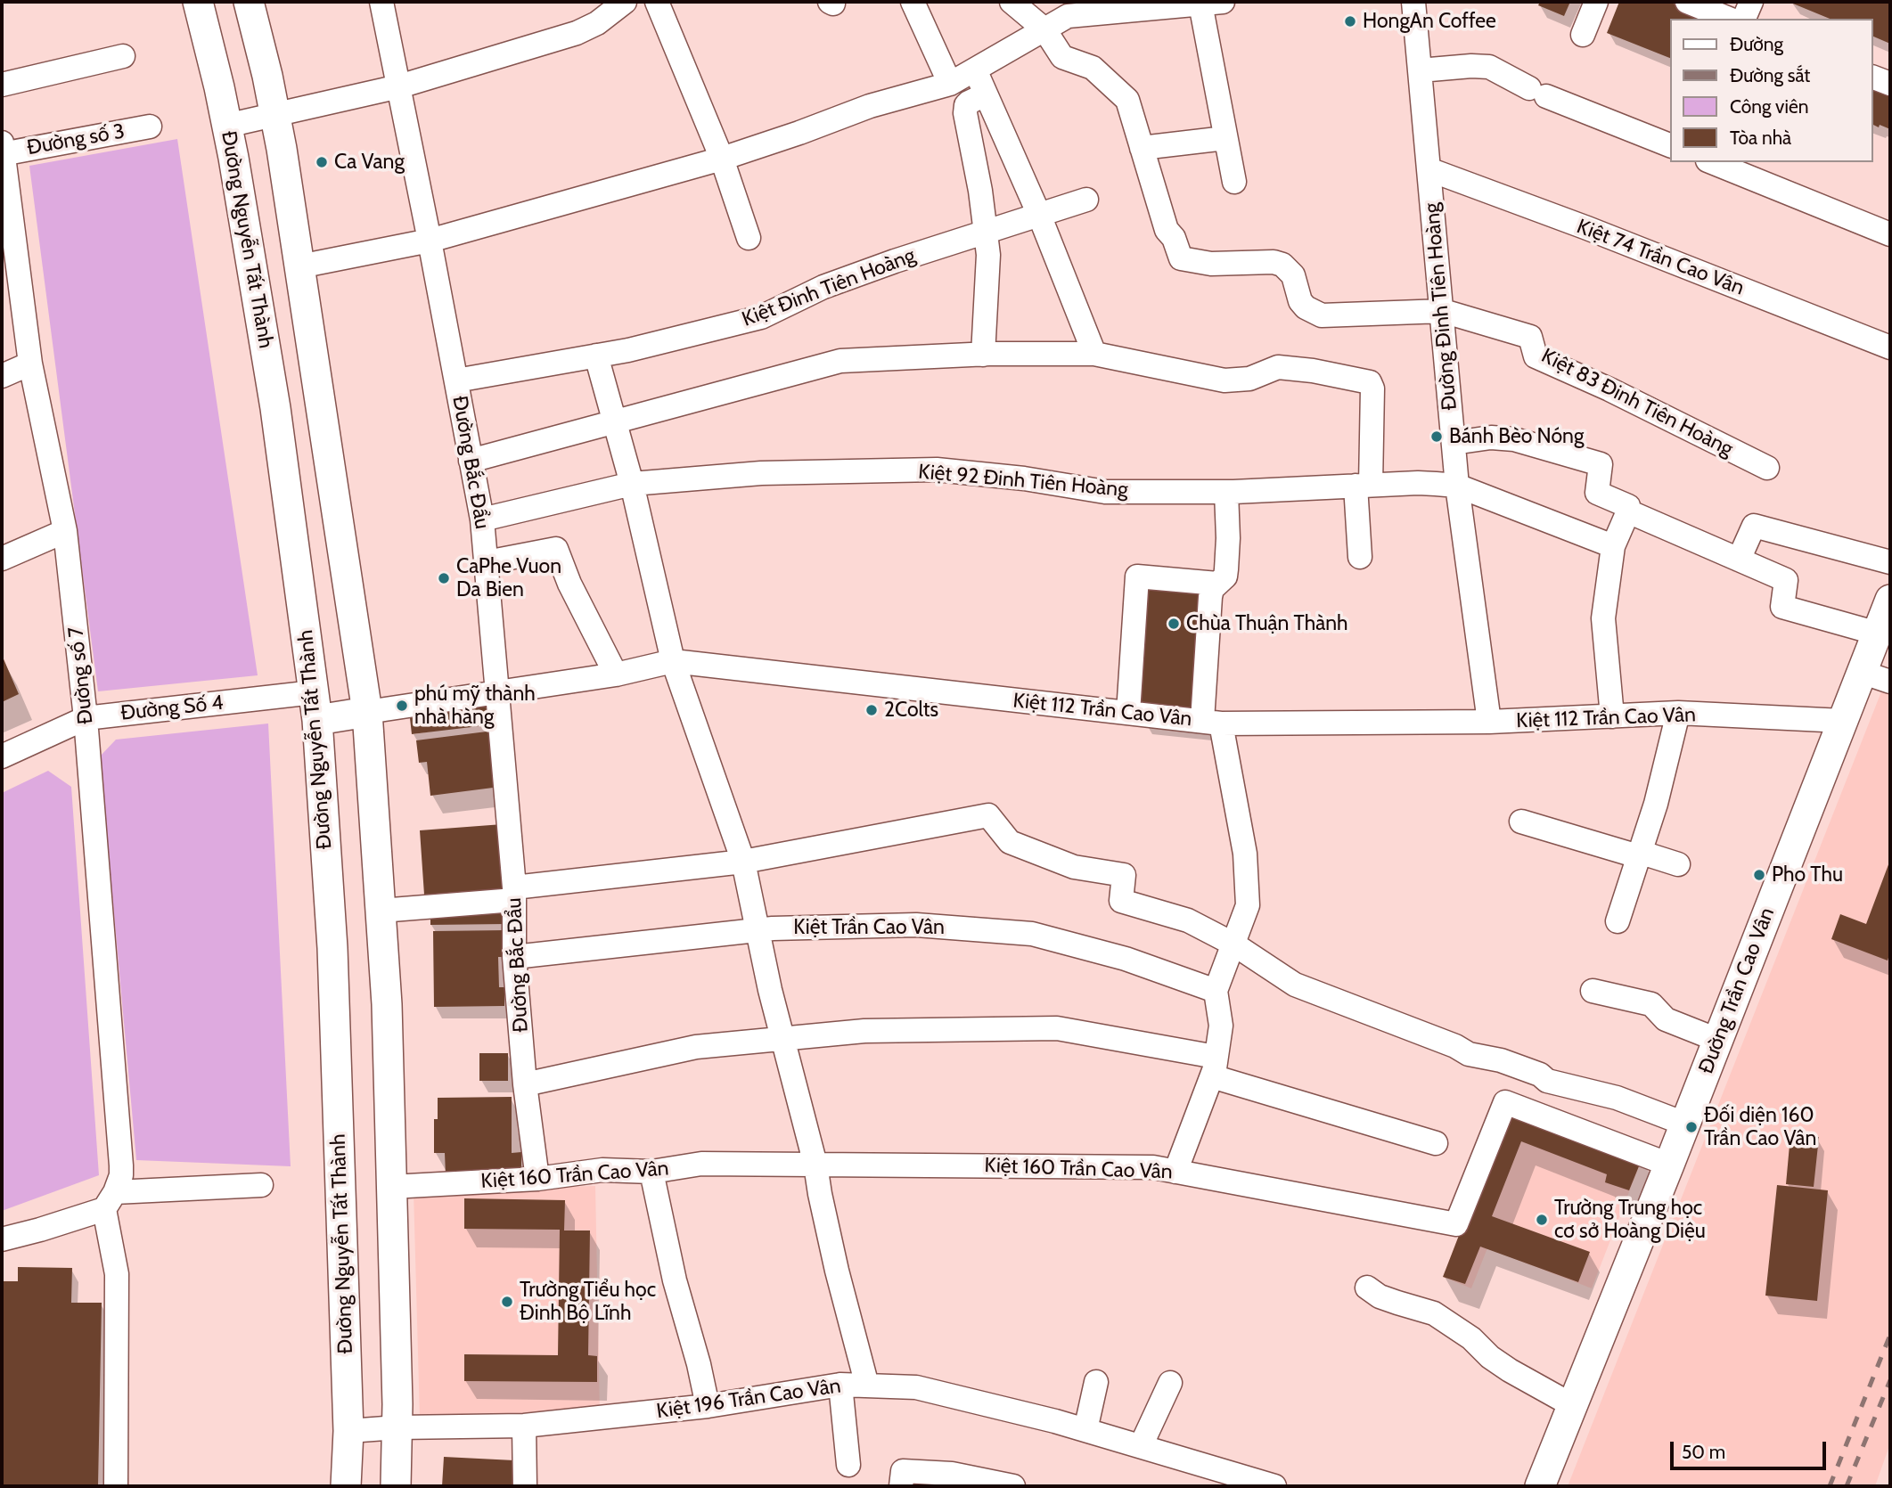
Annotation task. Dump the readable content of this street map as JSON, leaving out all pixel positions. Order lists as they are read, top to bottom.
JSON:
{
  "streets": {
    "main road": ["Đường Nguyễn Tất Thành", "Đường Trần Cao Vân"],
    "street": [
      "Đường số 3",
      "Kiệt 74 Trần Cao Vân",
      "Kiệt Đinh Tiên Hoàng",
      "Đường Đinh Tiên Hoàng",
      "Kiệt 83 Đinh Tiên Hoàng",
      "Đường Bắc Đẩu",
      "Kiệt 92 Đinh Tiên Hoàng",
      "Đường số 7",
      "Đường Số 4",
      "Kiệt 112 Trần Cao Vân",
      "Kiệt Trần Cao Vân",
      "Kiệt 160 Trần Cao Vân",
      "Kiệt 196 Trần Cao Vân"
    ]
  },
  "crossings": [
    ["Đường số 3", "Đường số 7"],
    ["Đường Nguyễn Tất Thành", "Đường Số 4"],
    ["Đường Nguyễn Tất Thành", "Kiệt 196 Trần Cao Vân"],
    ["Kiệt 74 Trần Cao Vân", "Đường Đinh Tiên Hoàng"],
    ["Kiệt Đinh Tiên Hoàng", "Đường Bắc Đẩu"],
    ["Đường Đinh Tiên Hoàng", "Kiệt 83 Đinh Tiên Hoàng"],
    ["Đường Đinh Tiên Hoàng", "Kiệt 92 Đinh Tiên Hoàng"],
    ["Đường Đinh Tiên Hoàng", "Kiệt 112 Trần Cao Vân"],
    ["Đường Bắc Đẩu", "Kiệt 92 Đinh Tiên Hoàng"],
    ["Đường Bắc Đẩu", "Kiệt 112 Trần Cao Vân"],
    ["Đường Bắc Đẩu", "Kiệt Trần Cao Vân"],
    ["Đường Bắc Đẩu", "Kiệt 160 Trần Cao Vân"],
    ["Đường số 7", "Đường Số 4"],
    ["Kiệt 112 Trần Cao Vân", "Đường Trần Cao Vân"],
    ["Đường Trần Cao Vân", "Kiệt 160 Trần Cao Vân"]
  ],
  "places": [
    "HongAn Coffee",
    "Ca Vang",
    "Bánh Bèo Nóng",
    "CaPhe Vuon Da Bien",
    "Chùa Thuận Thành",
    "phú mỹ thành nhà hàng",
    "2Colts",
    "Pho Thu",
    "Đối diện 160 Trần Cao Vân",
    "Trường Trung học cơ sở Hoàng Diệu",
    "Trường Tiểu học Đinh Bộ Lĩnh"
  ],
  "legend": [
    "Đường",
    "Đường sắt",
    "Công viên",
    "Tòa nhà"
  ],
  "scale_bar": "50 m"
}
